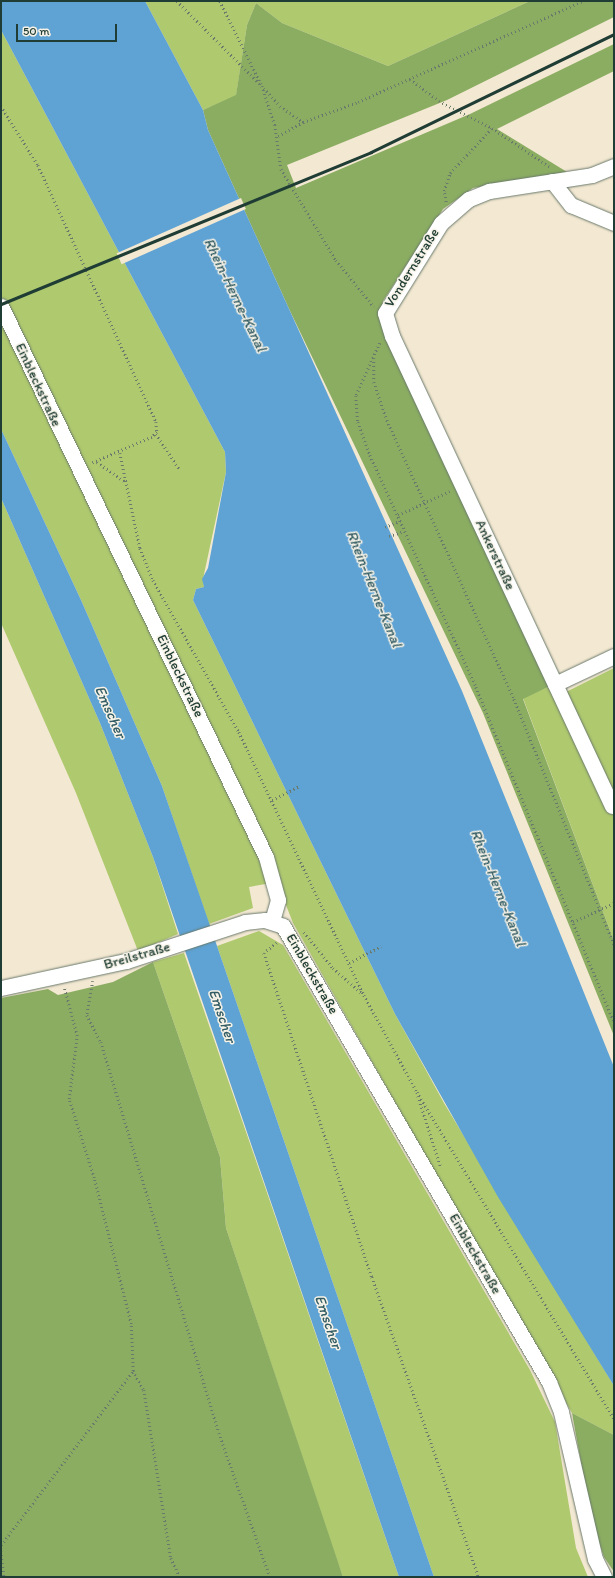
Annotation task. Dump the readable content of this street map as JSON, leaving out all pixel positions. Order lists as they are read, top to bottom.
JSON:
{
  "streets": {
    "street": [
      "Vondernstraße",
      "Einbleckstraße",
      "Ankerstraße",
      "Breilstraße"
    ]
  },
  "crossings": [
    ["Vondernstraße", "Ankerstraße"],
    ["Einbleckstraße", "Breilstraße"]
  ],
  "water": ["Rhein-Herne-Kanal", "Emscher"],
  "scale_bar": "50 m"
}
